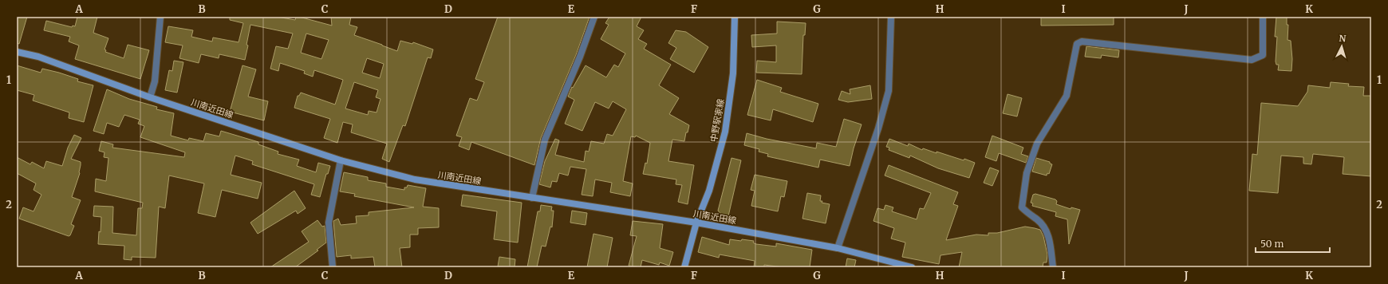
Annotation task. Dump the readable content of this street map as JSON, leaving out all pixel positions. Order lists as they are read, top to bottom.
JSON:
{
  "streets": {
    "main road": ["川南近田線", "中野駅家線"]
  },
  "crossings": [
    ["川南近田線", "中野駅家線"]
  ],
  "scale_bar": "50 m",
  "north": "top",
  "grid": {
    "columns": [
      "A",
      "B",
      "C",
      "D",
      "E",
      "F",
      "G",
      "H",
      "I",
      "J",
      "K"
    ],
    "rows": ["1", "2"]
  }
}
